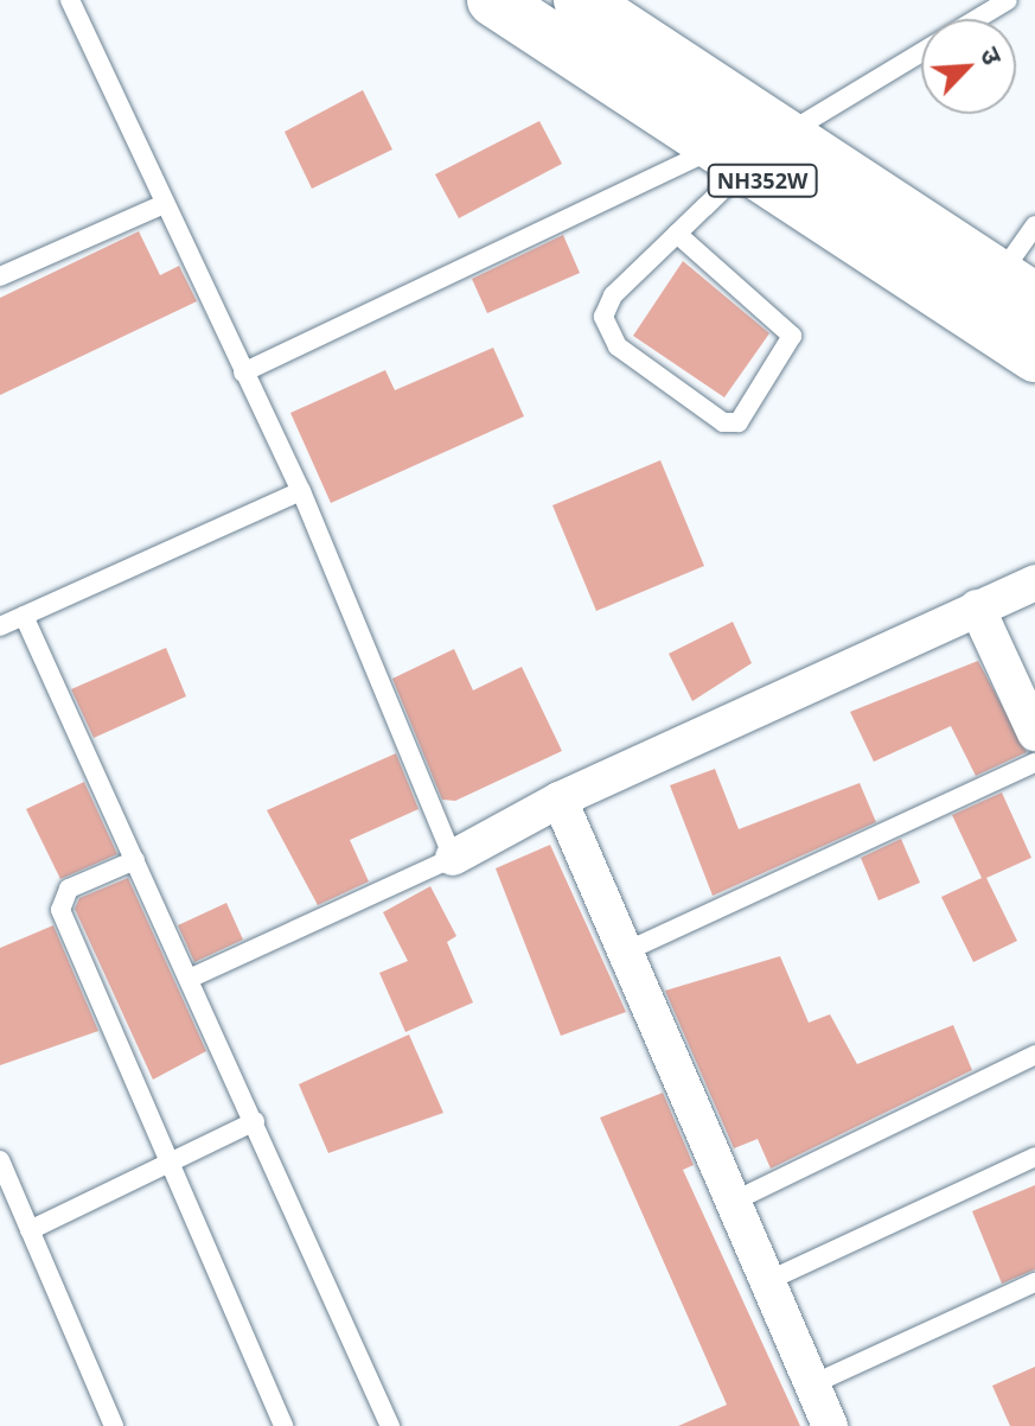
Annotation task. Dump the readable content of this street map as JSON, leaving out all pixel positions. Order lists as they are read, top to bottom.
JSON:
{
  "streets": {
    "highway": ["NH352W"]
  },
  "north": "top right"
}
